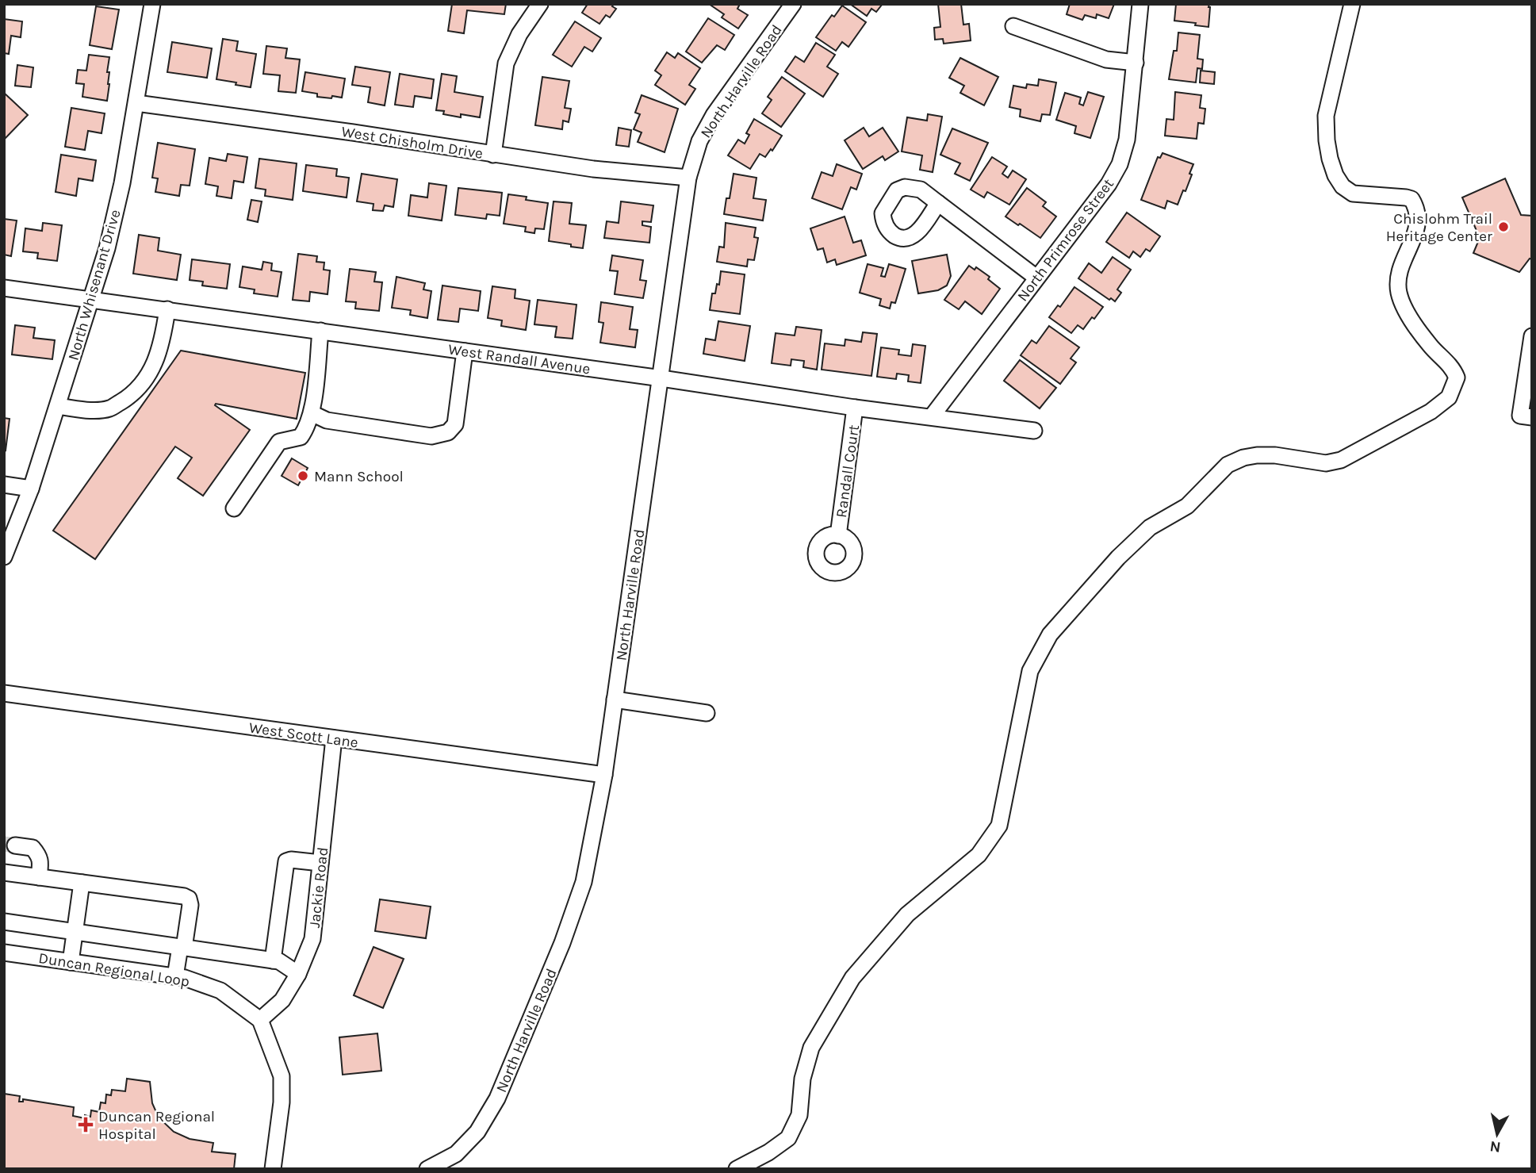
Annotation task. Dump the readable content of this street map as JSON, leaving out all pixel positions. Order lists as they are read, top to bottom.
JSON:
{
  "streets": {
    "street": [
      "North Harville Road",
      "West Chisholm Drive",
      "North Primrose Street",
      "North Whisenant Drive",
      "West Randall Avenue",
      "Randall Court",
      "West Scott Lane",
      "Jackie Road",
      "Duncan Regional Loop"
    ]
  },
  "crossings": [
    ["North Harville Road", "West Chisholm Drive"],
    ["North Harville Road", "West Randall Avenue"],
    ["North Harville Road", "West Scott Lane"],
    ["West Chisholm Drive", "North Whisenant Drive"],
    ["North Primrose Street", "West Randall Avenue"],
    ["North Whisenant Drive", "West Randall Avenue"],
    ["West Randall Avenue", "Randall Court"],
    ["West Scott Lane", "Jackie Road"],
    ["Jackie Road", "Duncan Regional Loop"]
  ],
  "places": {
    "other": ["Chislohm Trail Heritage Center", "Mann School"],
    "health": ["Duncan Regional Hospital"]
  },
  "north": "bottom"
}
